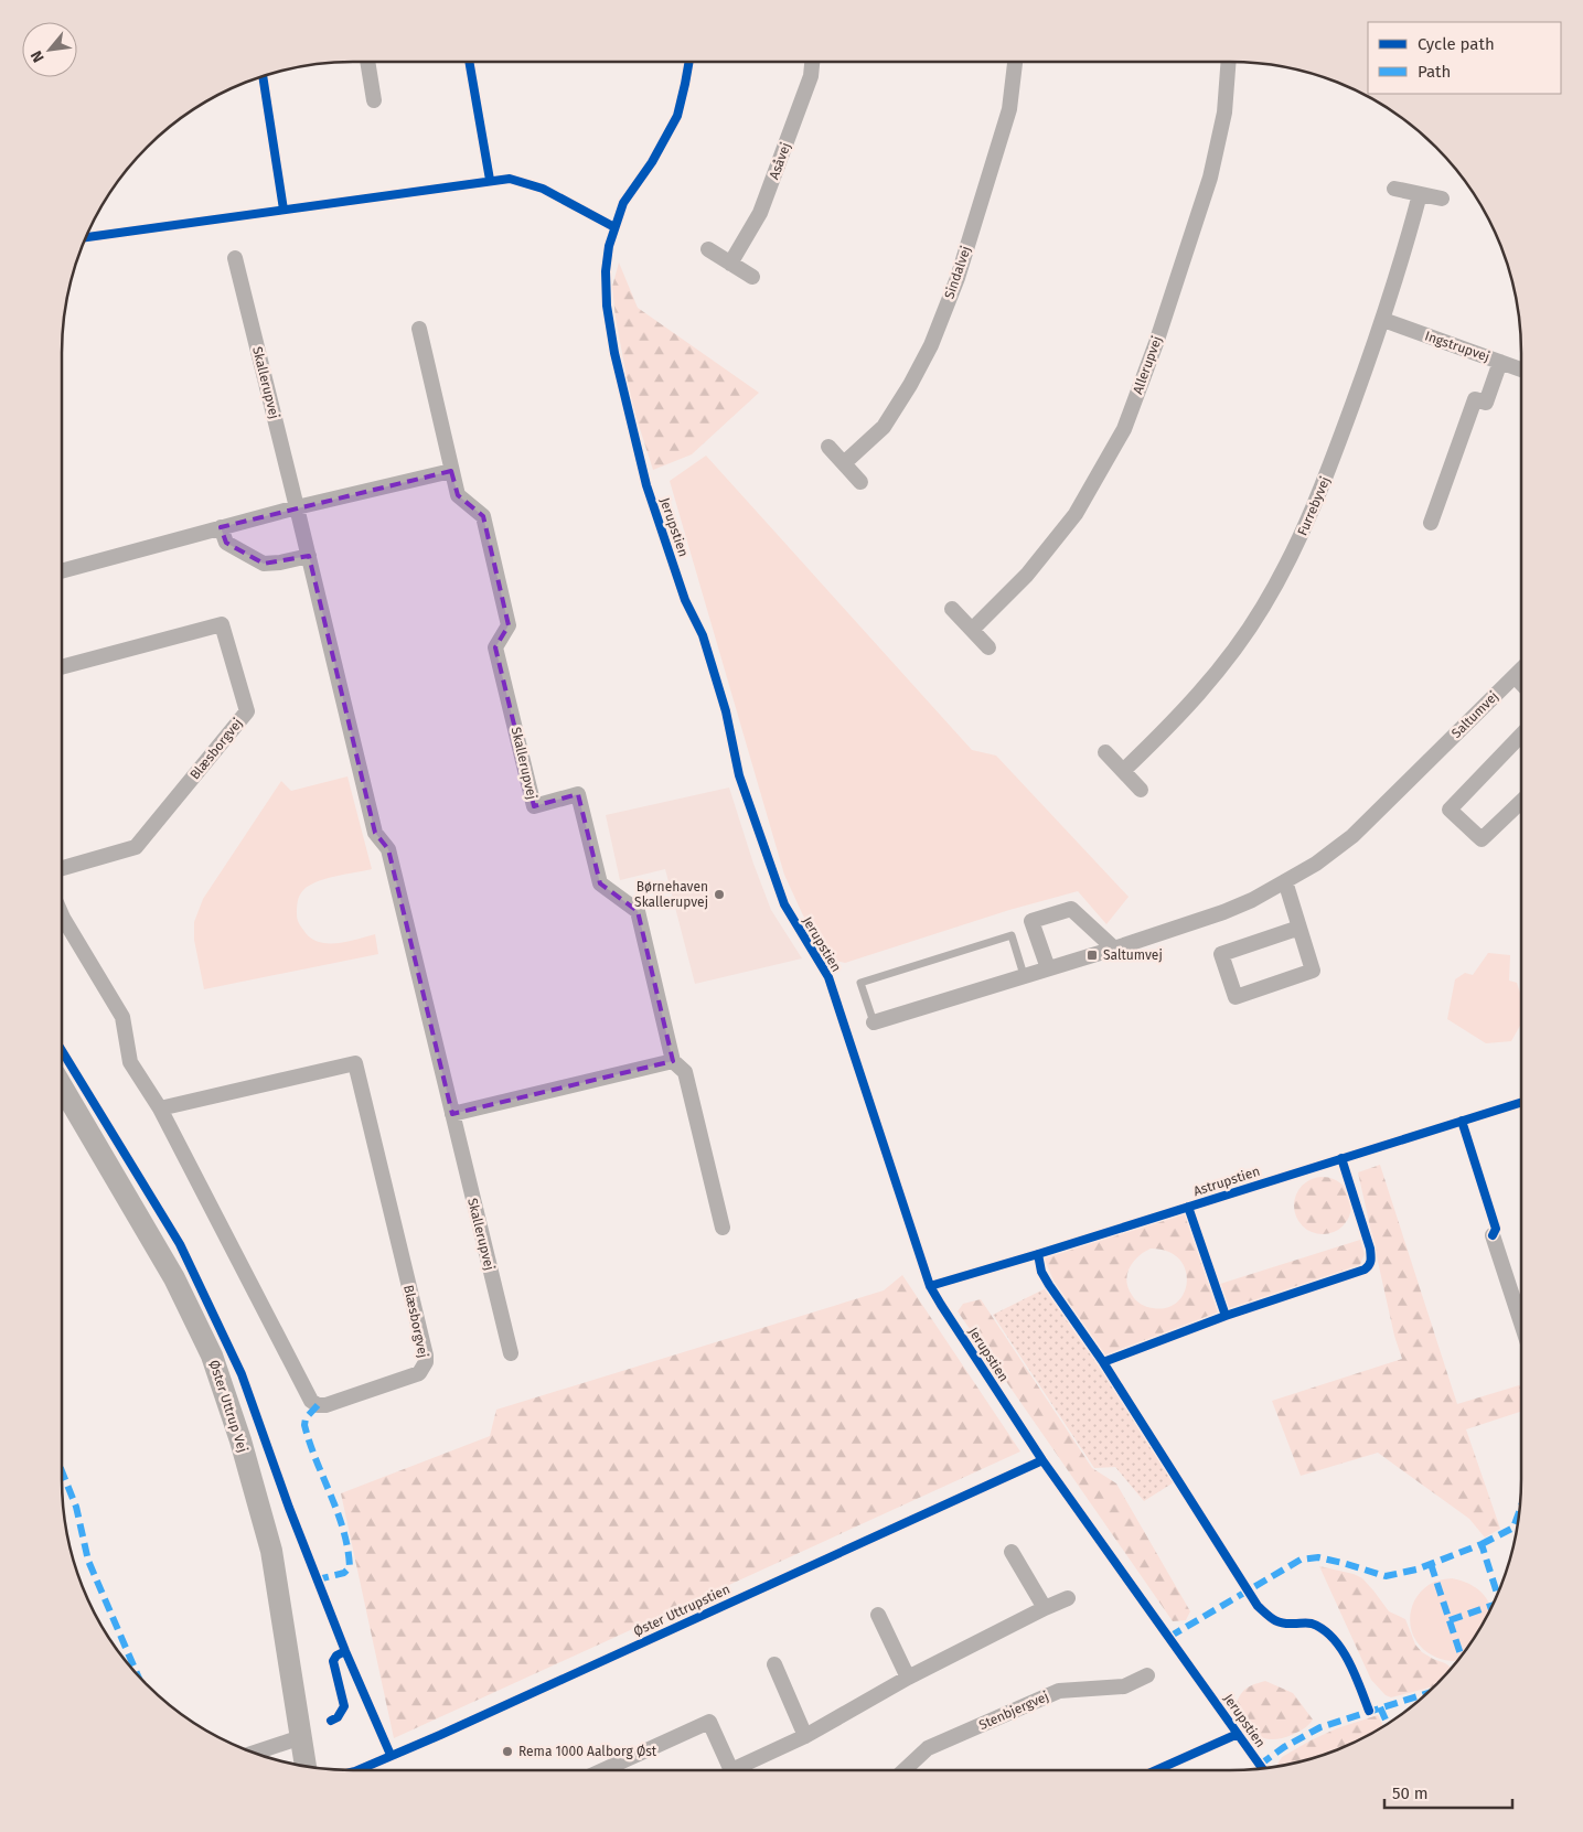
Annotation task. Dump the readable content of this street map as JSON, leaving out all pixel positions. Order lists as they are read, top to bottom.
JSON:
{
  "streets": {
    "street": [
      "Asåvej",
      "Sindalvej",
      "Ingstrupvej",
      "Allerupvej",
      "Skallerupvej",
      "Furrebyvej",
      "Saltumvej",
      "Blæsborgvej",
      "Øster Uttrup Vej",
      "Stenbjergvej"
    ],
    "cycle path": ["Jerupstien", "Astrupstien", "Øster Uttrupstien"]
  },
  "crossings": [
    ["Ingstrupvej", "Furrebyvej"]
  ],
  "places": {
    "other": ["Børnehaven Skallerupvej", "Rema 1000 Aalborg Øst"],
    "transit": ["Saltumvej"]
  },
  "legend": ["Cycle path", "Path"],
  "scale_bar": "50 m",
  "north": "bottom left"
}
